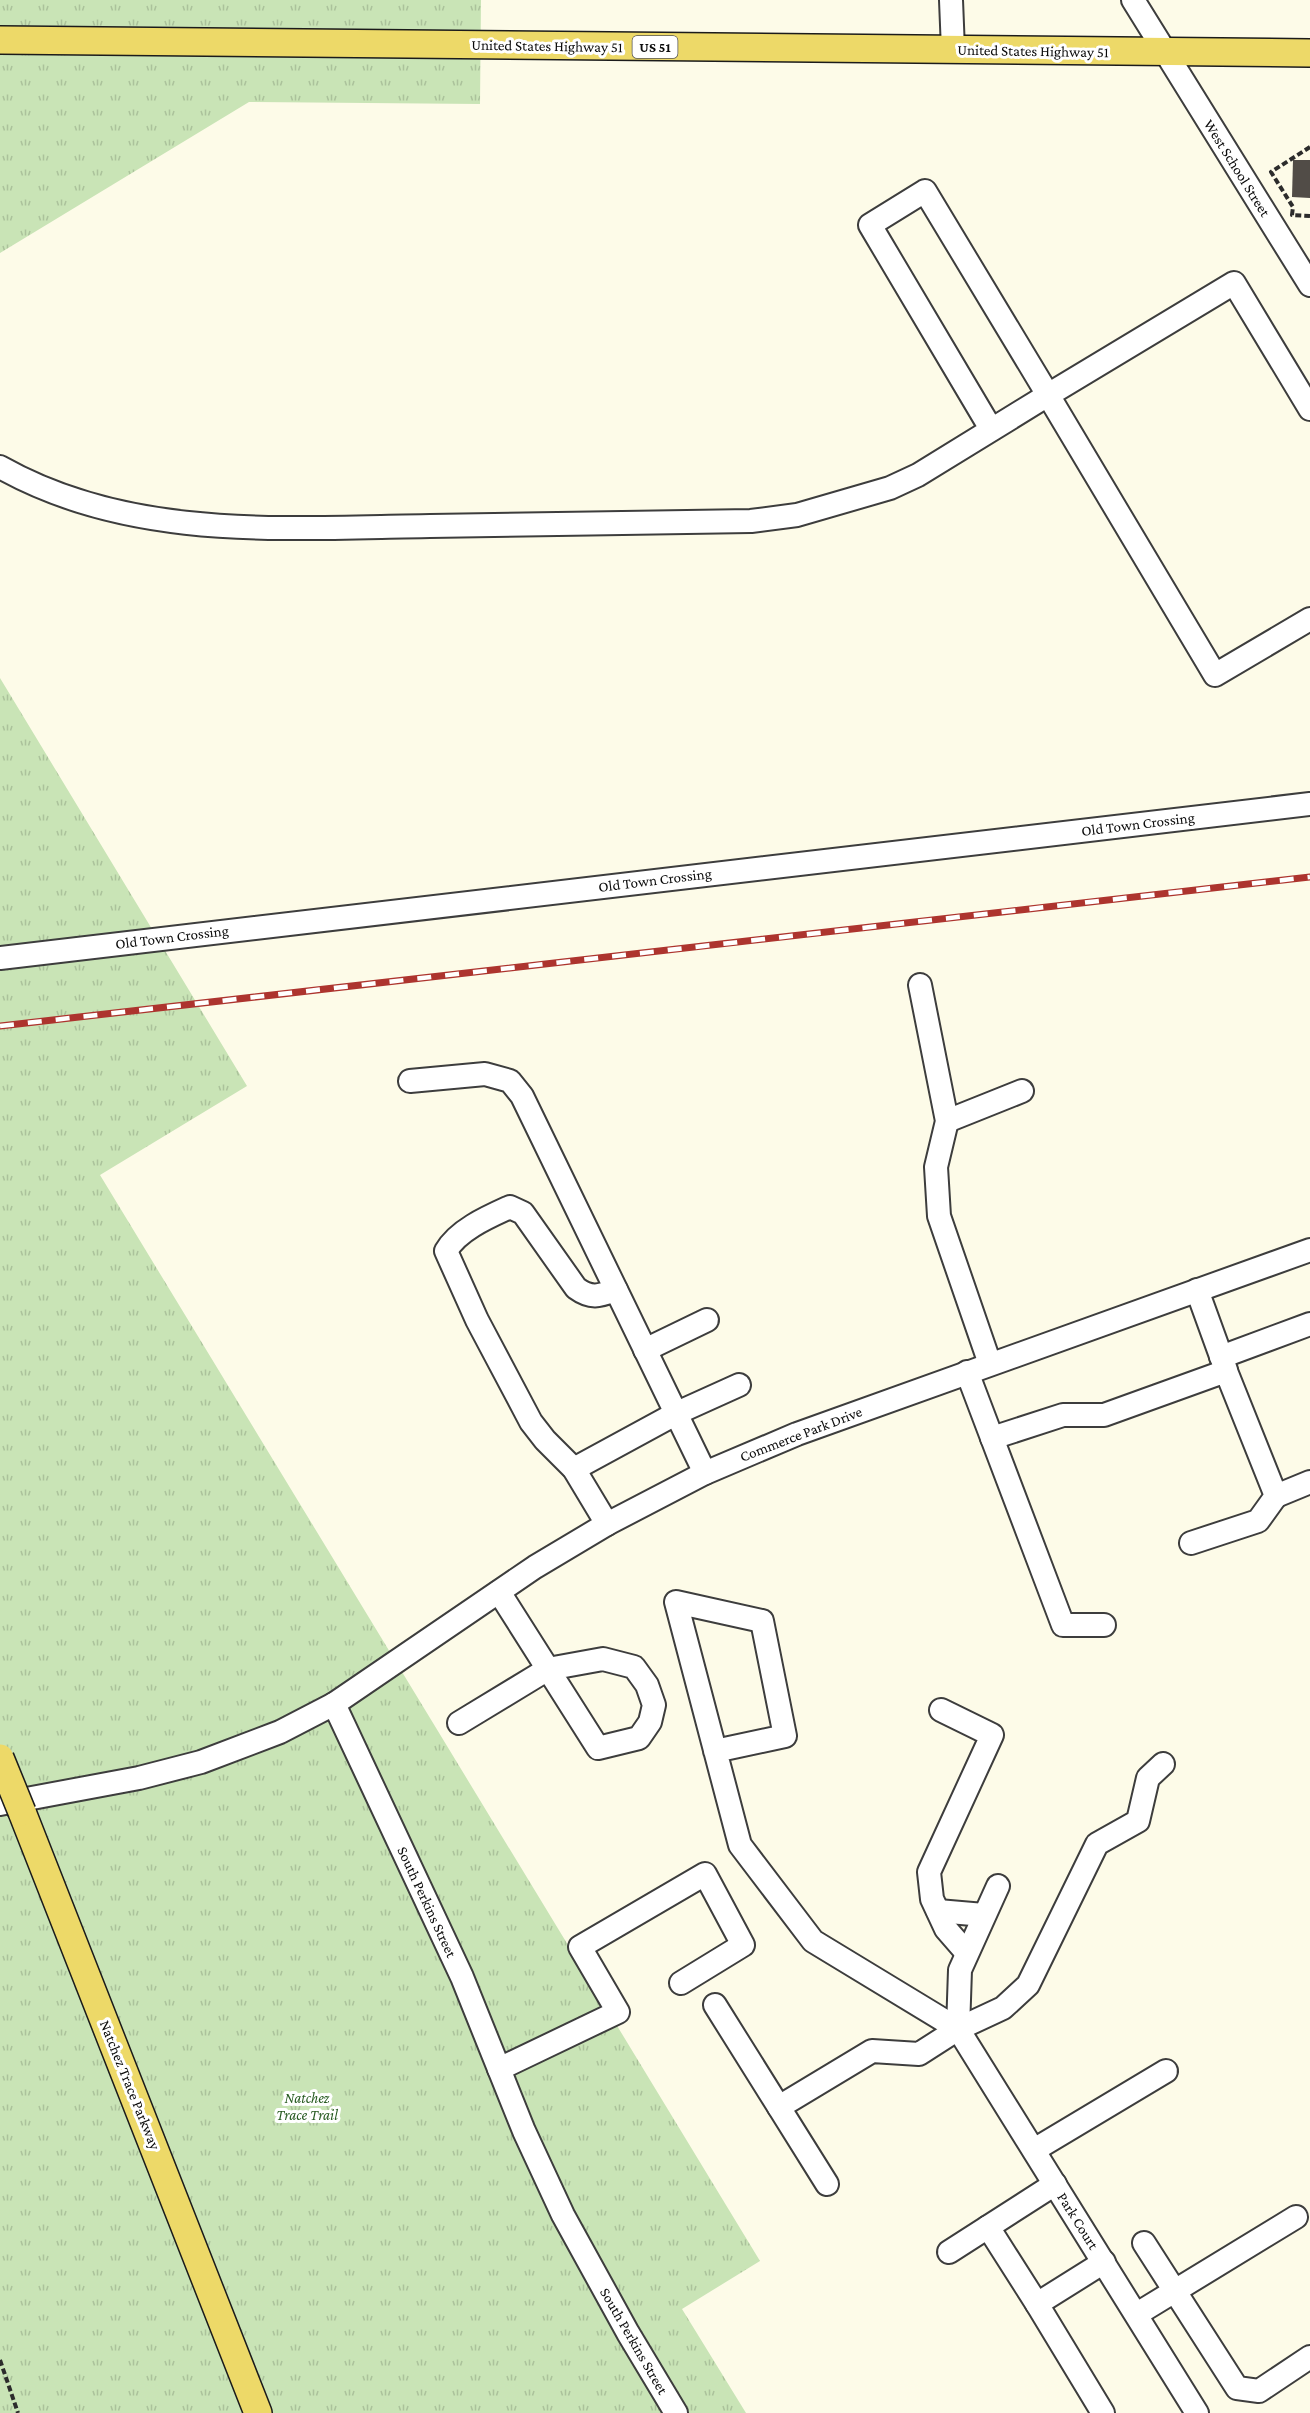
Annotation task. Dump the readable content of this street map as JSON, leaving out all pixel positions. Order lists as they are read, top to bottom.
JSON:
{
  "streets": {
    "main road": ["United States Highway 51", "US 51", "Natchez Trace Parkway"],
    "street": [
      "West School Street",
      "Old Town Crossing",
      "Commerce Park Drive",
      "South Perkins Street",
      "Park Court"
    ]
  },
  "crossings": [
    ["United States Highway 51", "West School Street"],
    ["Commerce Park Drive", "South Perkins Street"]
  ],
  "parks": ["Natchez Trace Trail"]
}
